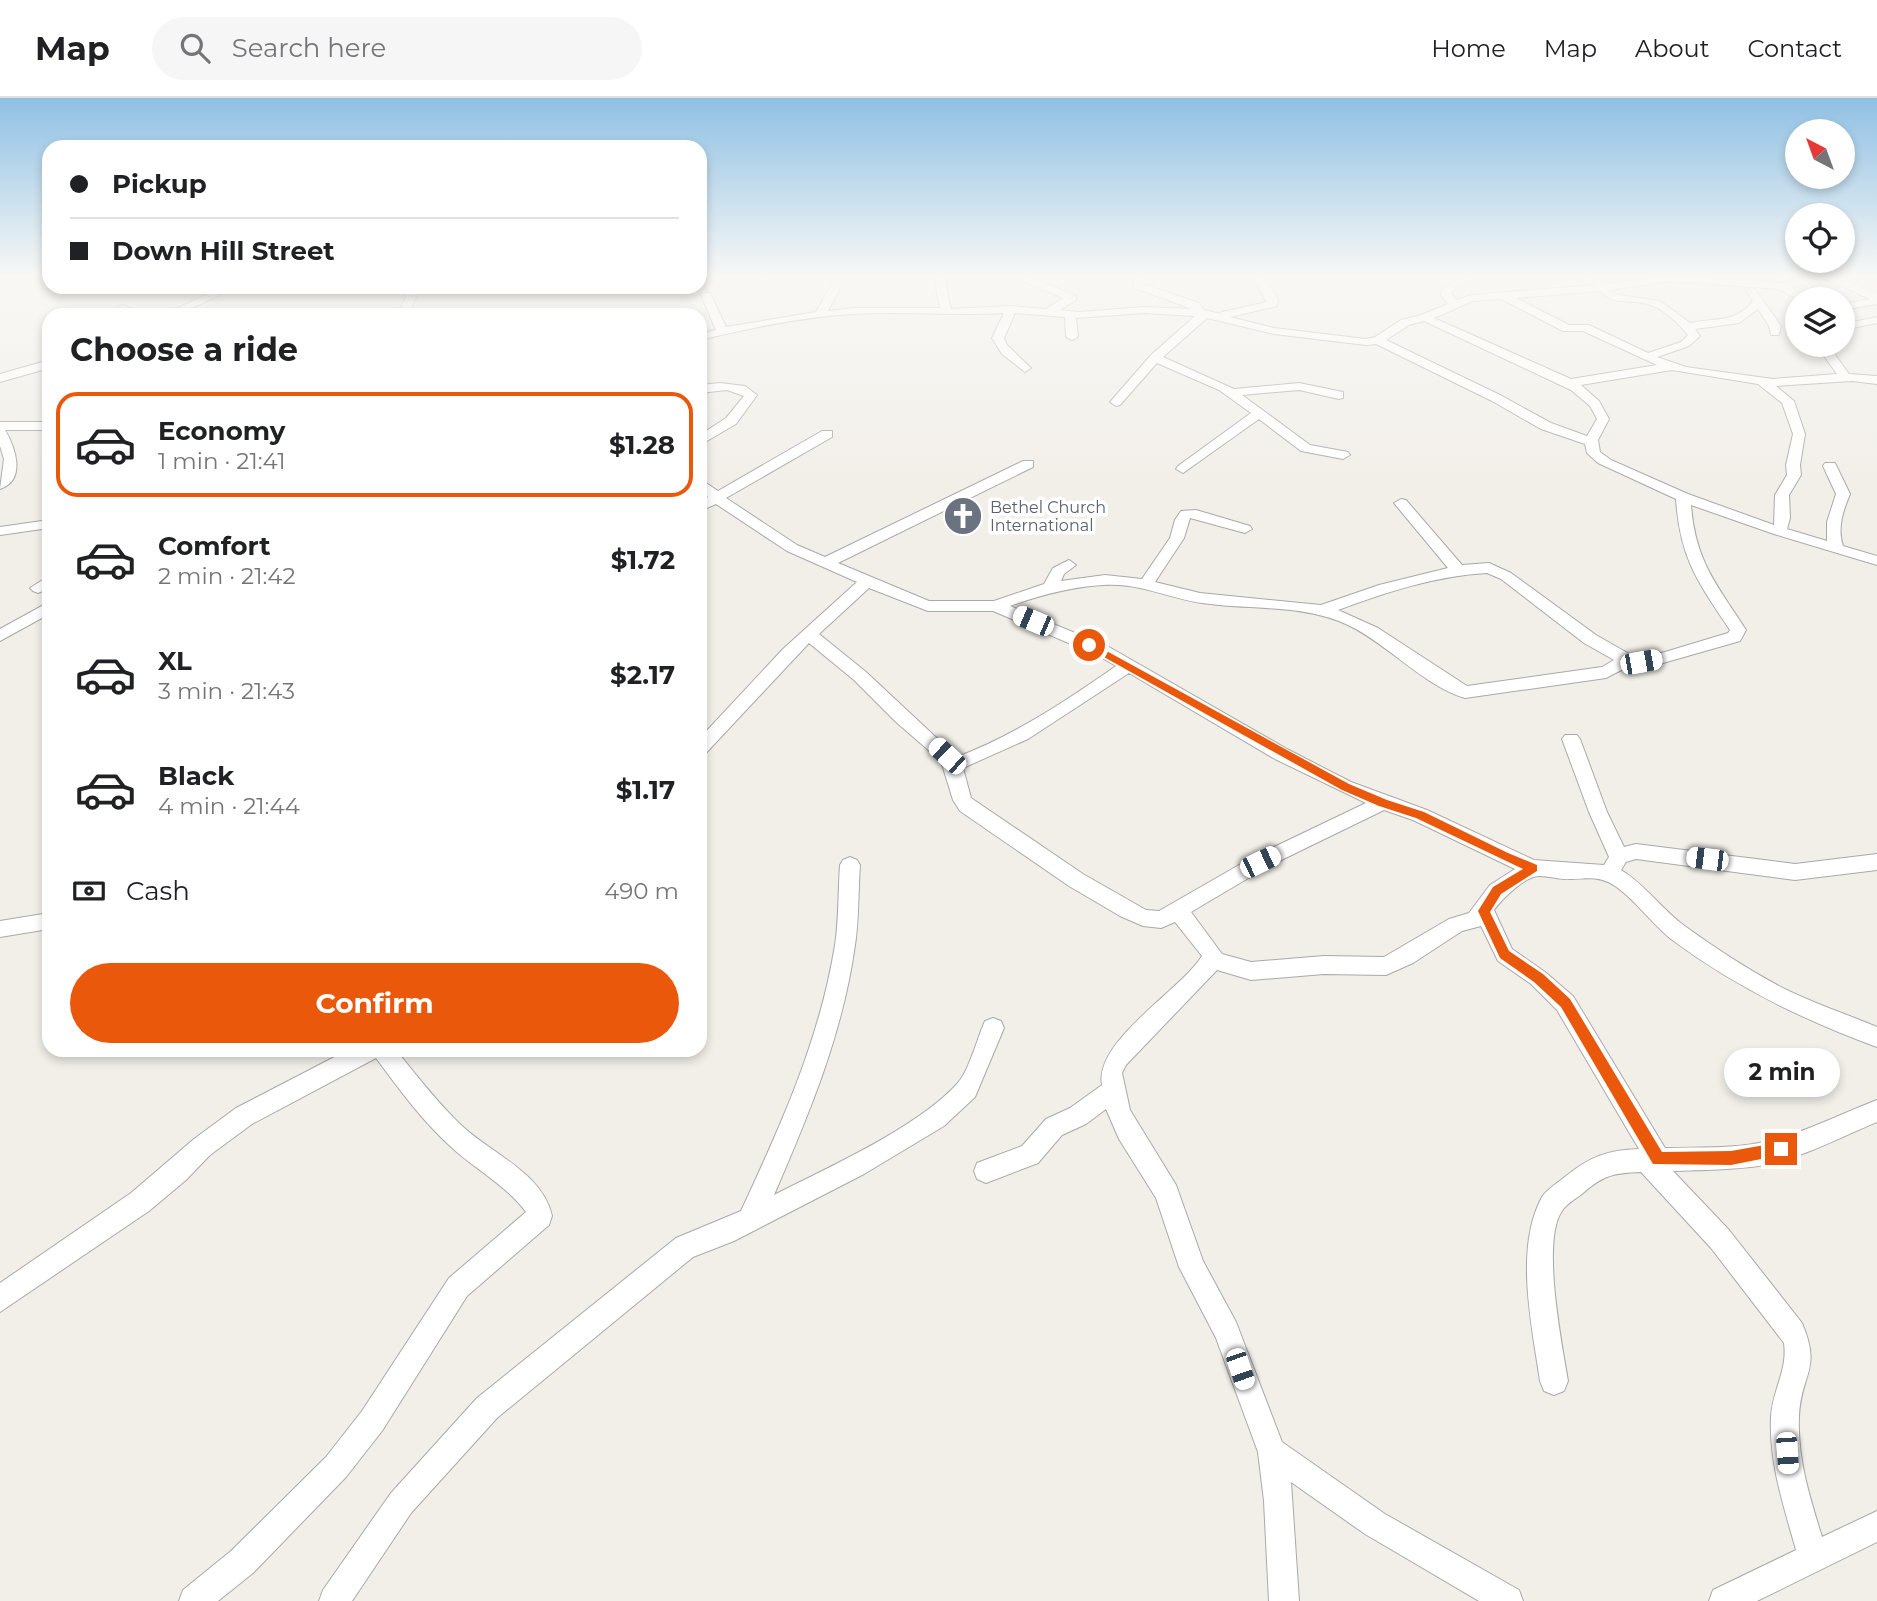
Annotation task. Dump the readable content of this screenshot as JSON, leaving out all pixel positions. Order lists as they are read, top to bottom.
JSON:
{
  "places": {
    "church": ["Bethel Church International"]
  },
  "north": "top left",
  "page": {
    "header": "Map",
    "search": "Search here",
    "nav": [
      "Home",
      "Map",
      "About",
      "Contact"
    ],
    "banner": ["Pickup", "Down Hill Street"],
    "heading": "Choose a ride",
    "list": [
      {
        "name": "Economy",
        "note": "1 min · 21:41",
        "value": "$1.28"
      },
      {
        "name": "Comfort",
        "note": "2 min · 21:42",
        "value": "$1.72"
      },
      {
        "name": "XL",
        "note": "3 min · 21:43",
        "value": "$2.17"
      },
      {
        "name": "Black",
        "note": "4 min · 21:44",
        "value": "$1.17"
      }
    ],
    "pay": ["Cash", "490 m"],
    "buttons": "Confirm",
    "bubble": "2 min"
  }
}
